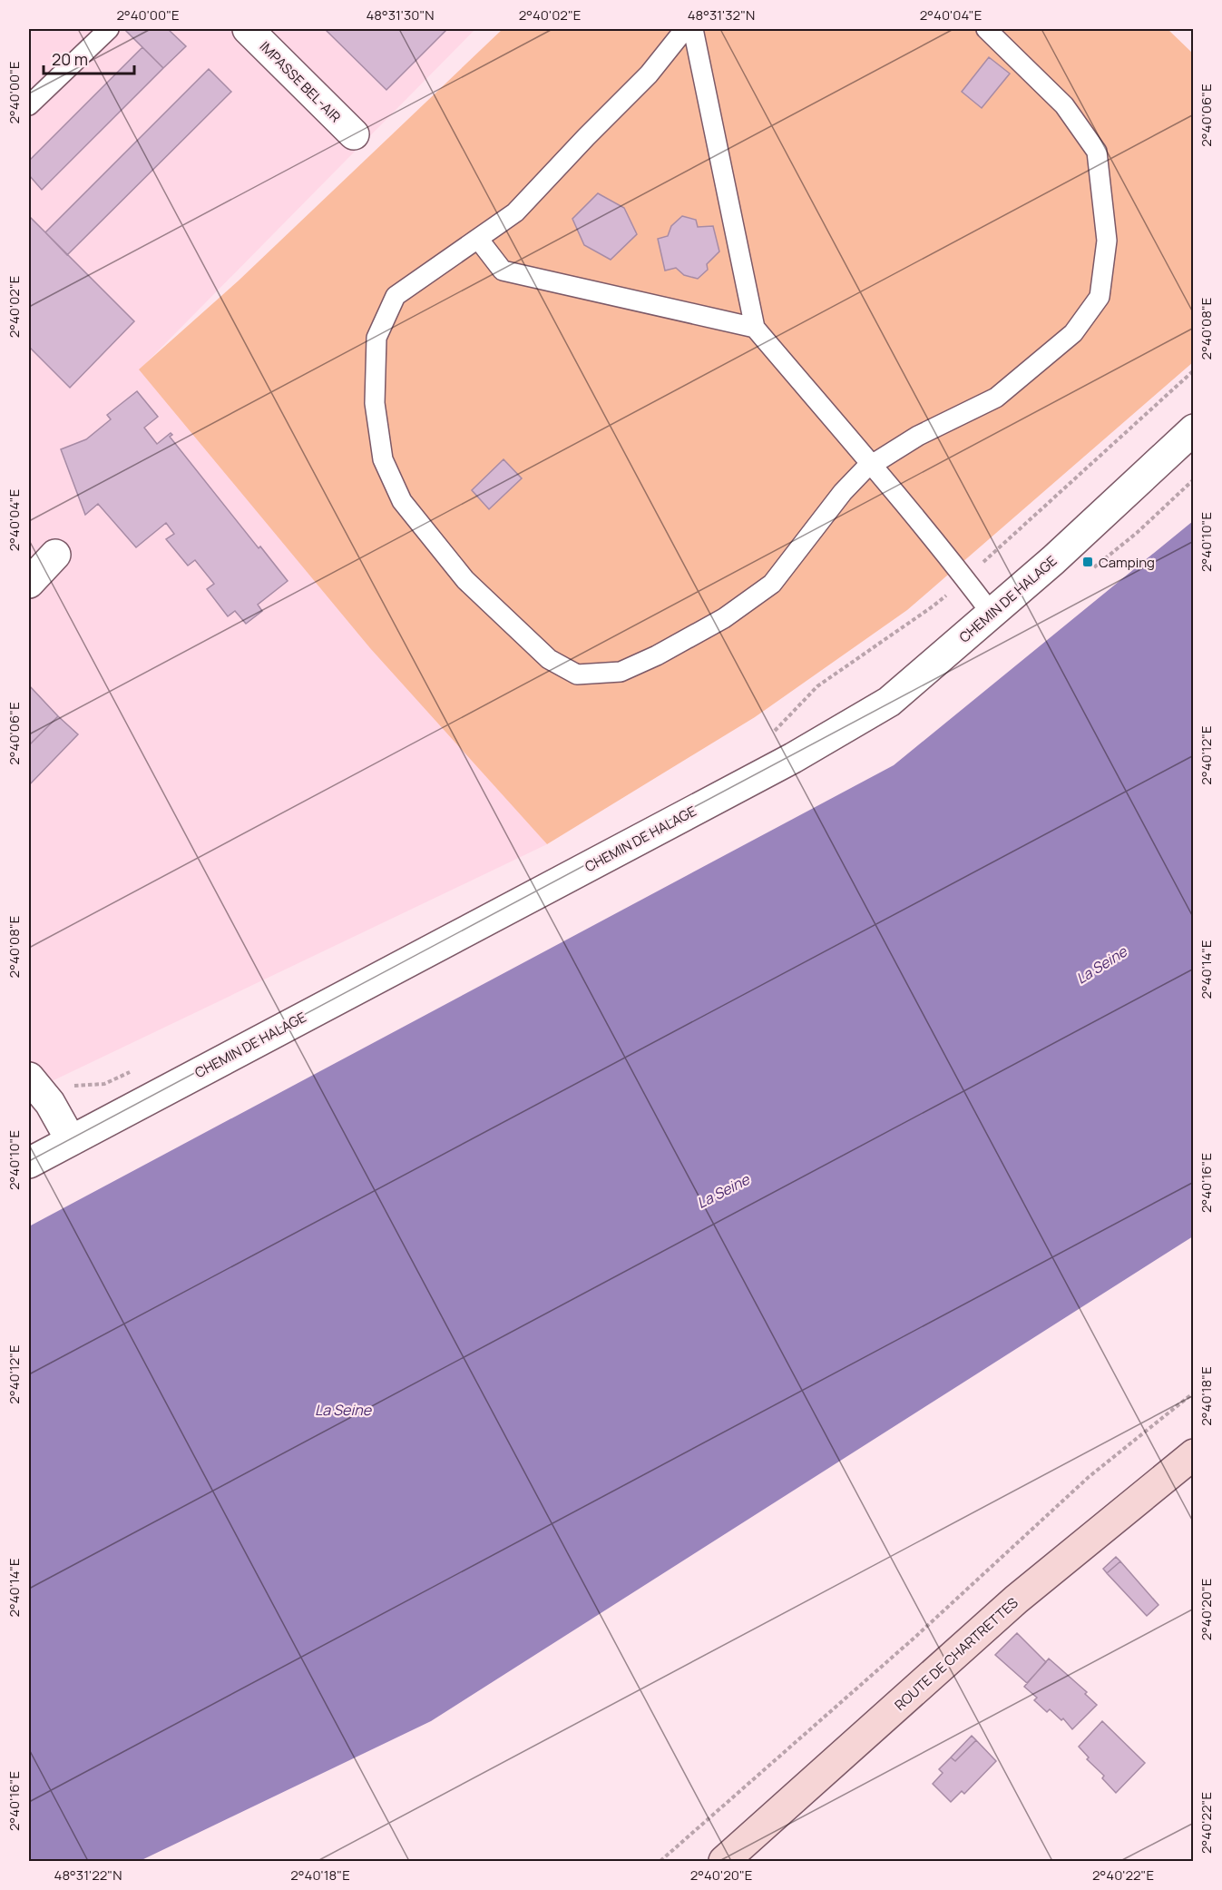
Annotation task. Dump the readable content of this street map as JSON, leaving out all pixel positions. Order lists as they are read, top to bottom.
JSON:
{
  "streets": {
    "main road": ["ROUTE DE CHARTRETTES"],
    "street": ["IMPASSE BEL-AIR", "CHEMIN DE HALAGE"]
  },
  "water": ["La Seine"],
  "places": {
    "transit": ["Camping"]
  },
  "scale_bar": "20 m",
  "coordinates": [
    "2°40'00\"E",
    "48°31'30\"N",
    "2°40'02\"E",
    "48°31'32\"N",
    "2°40'04\"E",
    "2°40'06\"E",
    "2°40'08\"E",
    "2°40'10\"E",
    "2°40'12\"E",
    "2°40'14\"E",
    "2°40'16\"E",
    "2°40'18\"E",
    "2°40'20\"E",
    "2°40'22\"E",
    "48°31'22\"N"
  ]
}
